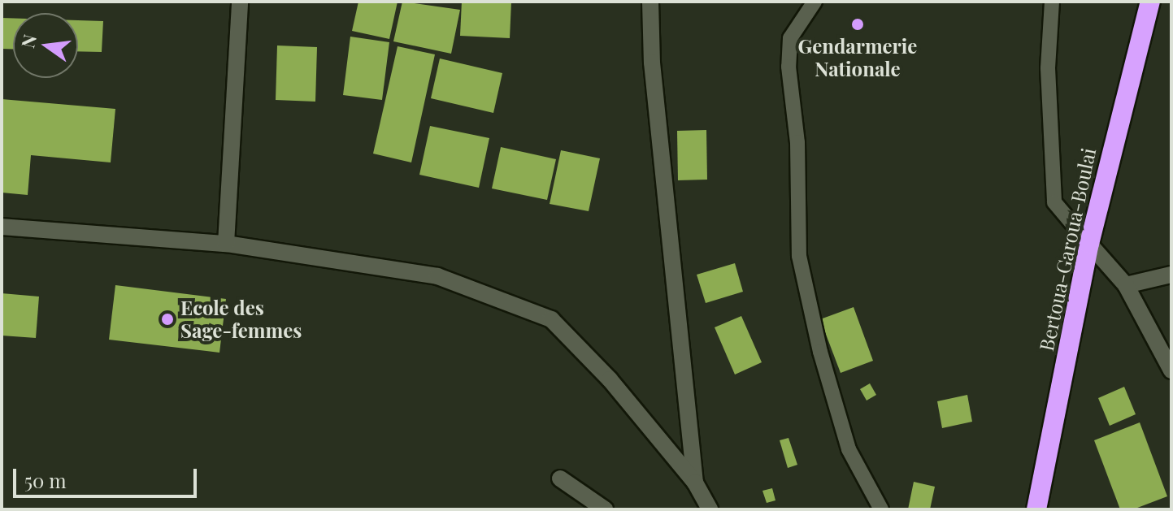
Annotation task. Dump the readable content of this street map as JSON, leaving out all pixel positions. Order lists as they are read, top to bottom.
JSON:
{
  "streets": {
    "highway": ["Bertoua-Garoua-Boulai"]
  },
  "places": ["Gendarmerie Nationale", "Ecole des Sage-femmes"],
  "scale_bar": "50 m",
  "north": "left"
}
